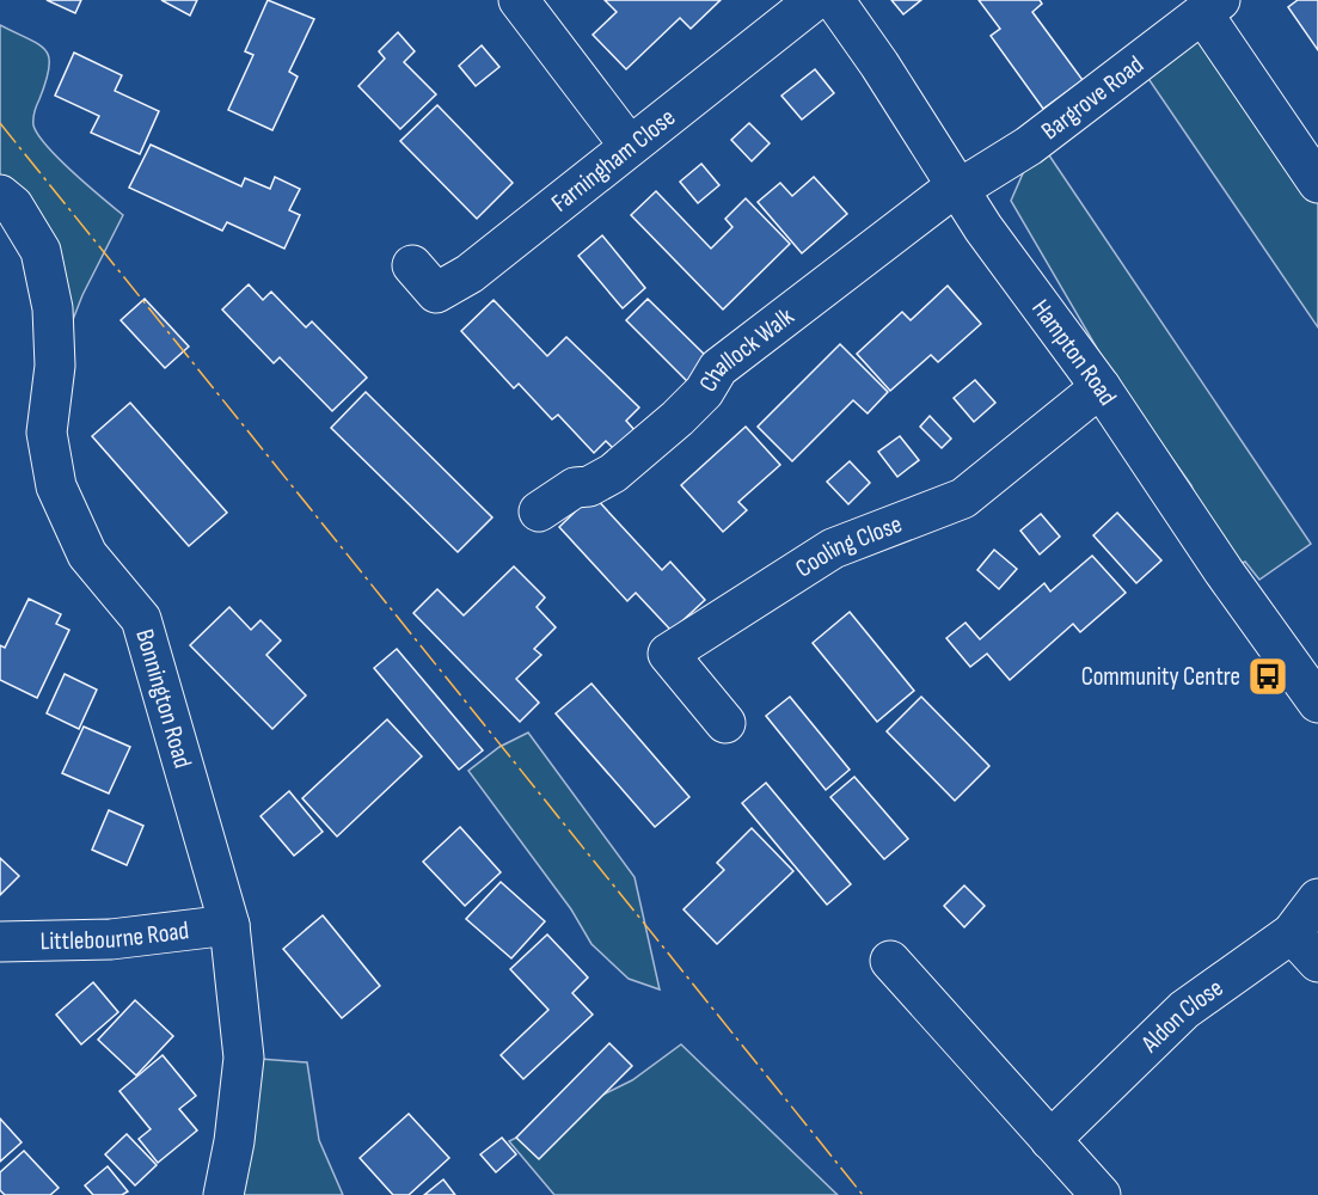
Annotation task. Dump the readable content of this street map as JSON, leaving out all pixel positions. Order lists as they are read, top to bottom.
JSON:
{
  "streets": {
    "street": [
      "Bargrove Road",
      "Farningham Close",
      "Challock Walk",
      "Hampton Road",
      "Cooling Close",
      "Bonnington Road",
      "Littlebourne Road",
      "Aldon Close"
    ]
  },
  "crossings": [
    ["Bargrove Road", "Challock Walk"],
    ["Bargrove Road", "Hampton Road"],
    ["Challock Walk", "Hampton Road"],
    ["Hampton Road", "Cooling Close"],
    ["Bonnington Road", "Littlebourne Road"]
  ],
  "places": {
    "bus stop": ["Community Centre"]
  }
}
